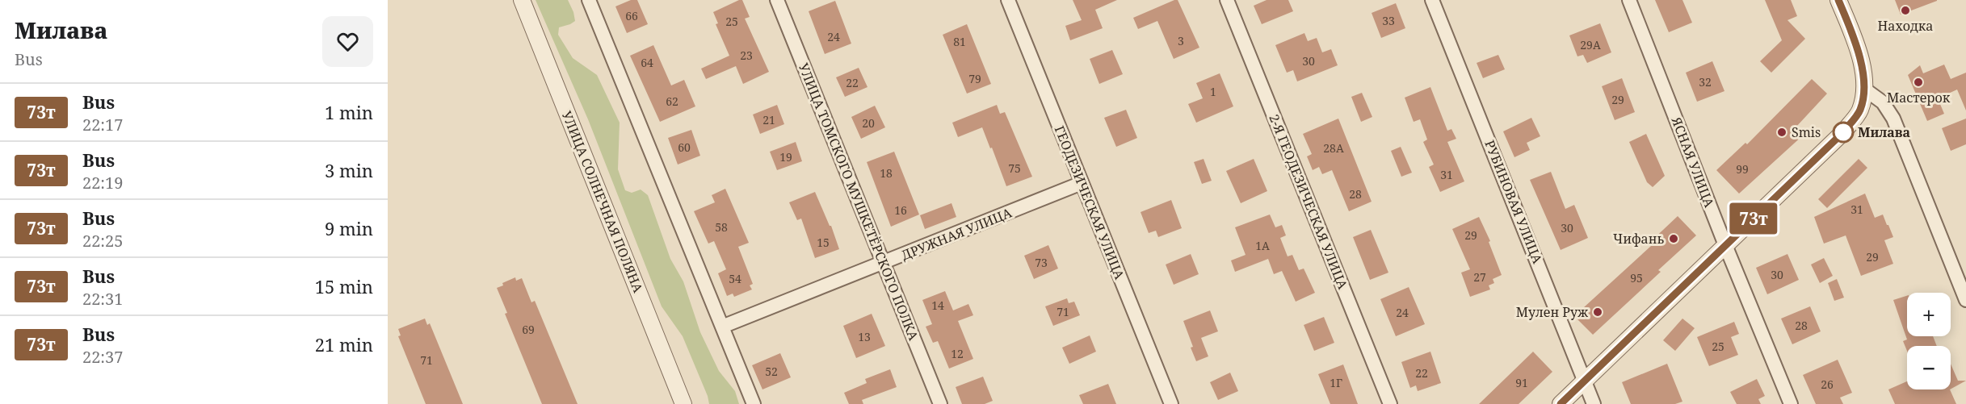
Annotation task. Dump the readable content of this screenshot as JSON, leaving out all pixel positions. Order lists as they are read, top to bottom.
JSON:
{
  "streets": {
    "street": [
      "ЯСНАЯ УЛИЦА",
      "УЛИЦА СОЛНЕЧНАЯ ПОЛЯНА",
      "УЛИЦА ТОМСКОГО МУШКЕТЁРСКОГО ПОЛКА",
      "2-Я ГЕОДЕЗИЧЕСКАЯ УЛИЦА",
      "РУБИНОВАЯ УЛИЦА",
      "ГЕОДЕЗИЧЕСКАЯ УЛИЦА",
      "ДРУЖНАЯ УЛИЦА"
    ]
  },
  "crossings": [
    ["УЛИЦА ТОМСКОГО МУШКЕТЁРСКОГО ПОЛКА", "ДРУЖНАЯ УЛИЦА"],
    ["ГЕОДЕЗИЧЕСКАЯ УЛИЦА", "ДРУЖНАЯ УЛИЦА"]
  ],
  "places": [
    "Находка",
    "Мастерок",
    "Smis",
    "Милава",
    "Чифань",
    "Мулен Руж"
  ],
  "lines": ["bus line 73т"],
  "house_numbers": [
    "66",
    "33",
    "25",
    "24",
    "3",
    "81",
    "29А",
    "23",
    "30",
    "64",
    "79",
    "32",
    "22",
    "1",
    "29",
    "62",
    "21",
    "20",
    "60",
    "28А",
    "19",
    "75",
    "99",
    "18",
    "31",
    "28",
    "31",
    "16",
    "58",
    "30",
    "29",
    "15",
    "1А",
    "29",
    "73",
    "30",
    "27",
    "95",
    "54",
    "14",
    "71",
    "24",
    "28",
    "69",
    "13",
    "25",
    "12",
    "71",
    "52",
    "22",
    "1Г",
    "91",
    "26"
  ],
  "page": {
    "heading": ["Милава", "Bus"],
    "on_map": "73т",
    "list": [
      {
        "mark": "73т",
        "name": "Bus",
        "note": "22:17",
        "value": "1 min"
      },
      {
        "mark": "73т",
        "name": "Bus",
        "note": "22:19",
        "value": "3 min"
      },
      {
        "mark": "73т",
        "name": "Bus",
        "note": "22:25",
        "value": "9 min"
      },
      {
        "mark": "73т",
        "name": "Bus",
        "note": "22:31",
        "value": "15 min"
      },
      {
        "mark": "73т",
        "name": "Bus",
        "note": "22:37",
        "value": "21 min"
      }
    ],
    "map_buttons": ["+", "−"]
  }
}
